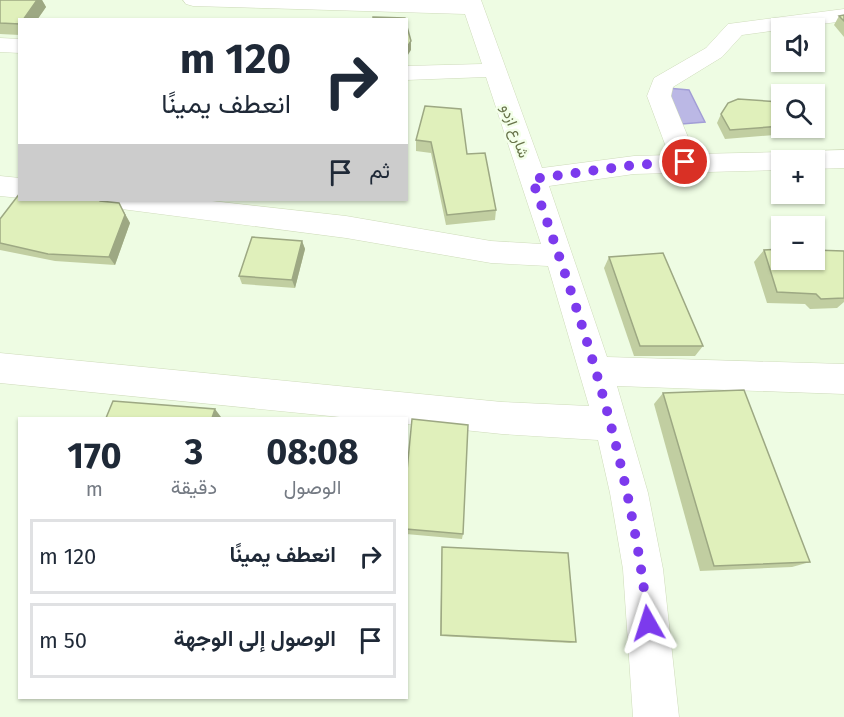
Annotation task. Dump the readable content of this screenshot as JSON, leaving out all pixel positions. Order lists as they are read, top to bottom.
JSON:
{
  "streets": {
    "street": ["شارع ازدو"]
  },
  "page": {
    "map_buttons": ["+", "−"],
    "turn": ["120 m", "انعطف يمينًا"],
    "then": "ثم",
    "eta": [
      "08:08",
      "الوصول",
      "3",
      "دقيقة",
      "170",
      "m"
    ],
    "list": [
      {
        "name": "انعطف يمينًا",
        "value": "120 m"
      },
      {
        "name": "الوصول إلى الوجهة",
        "value": "50 m"
      }
    ]
  }
}
